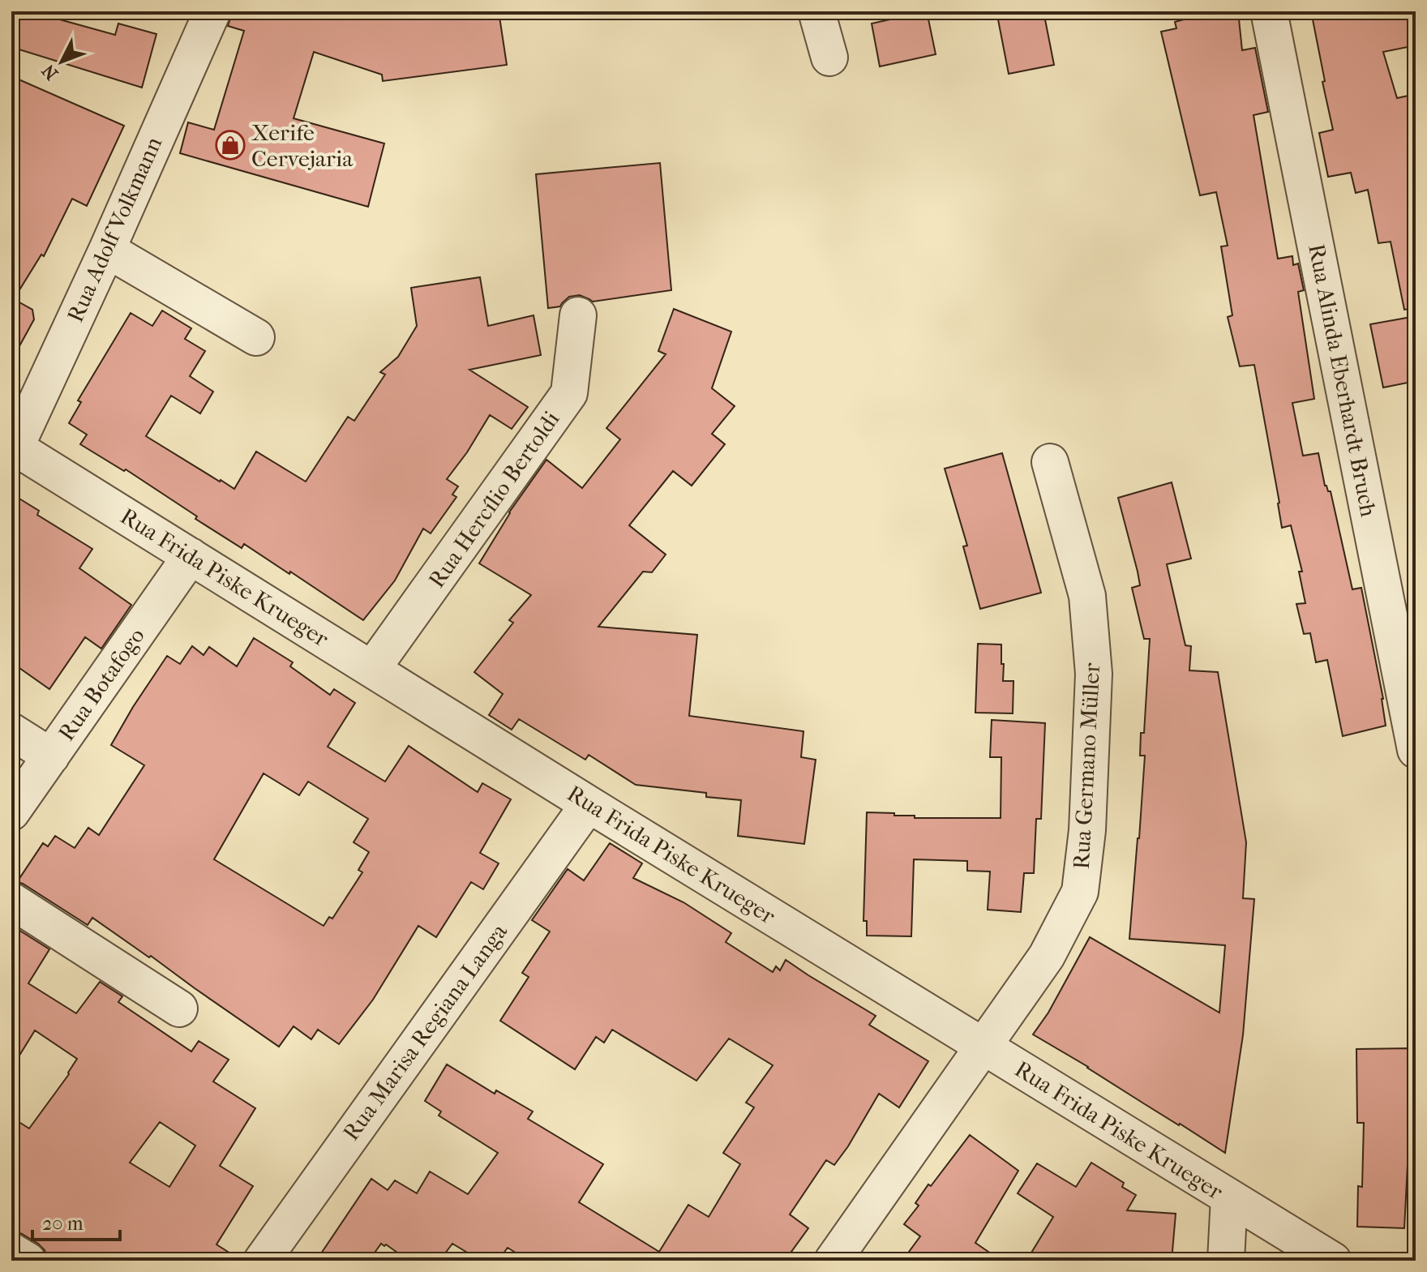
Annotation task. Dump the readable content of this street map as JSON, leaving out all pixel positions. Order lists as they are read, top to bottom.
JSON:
{
  "streets": {
    "street": [
      "Rua Adolf Volkmann",
      "Rua Alinda Eberhardt Bruch",
      "Rua Hercílio Bertoldi",
      "Rua Frida Piske Krueger",
      "Rua Botafogo",
      "Rua Germano Müller",
      "Rua Marisa Regiana Langa"
    ]
  },
  "crossings": [
    ["Rua Adolf Volkmann", "Rua Frida Piske Krueger"],
    ["Rua Hercílio Bertoldi", "Rua Frida Piske Krueger"],
    ["Rua Frida Piske Krueger", "Rua Botafogo"],
    ["Rua Frida Piske Krueger", "Rua Germano Müller"],
    ["Rua Frida Piske Krueger", "Rua Marisa Regiana Langa"]
  ],
  "places": {
    "shop": ["Xerife Cervejaria"]
  },
  "scale_bar": "20 m",
  "north": "bottom left"
}
